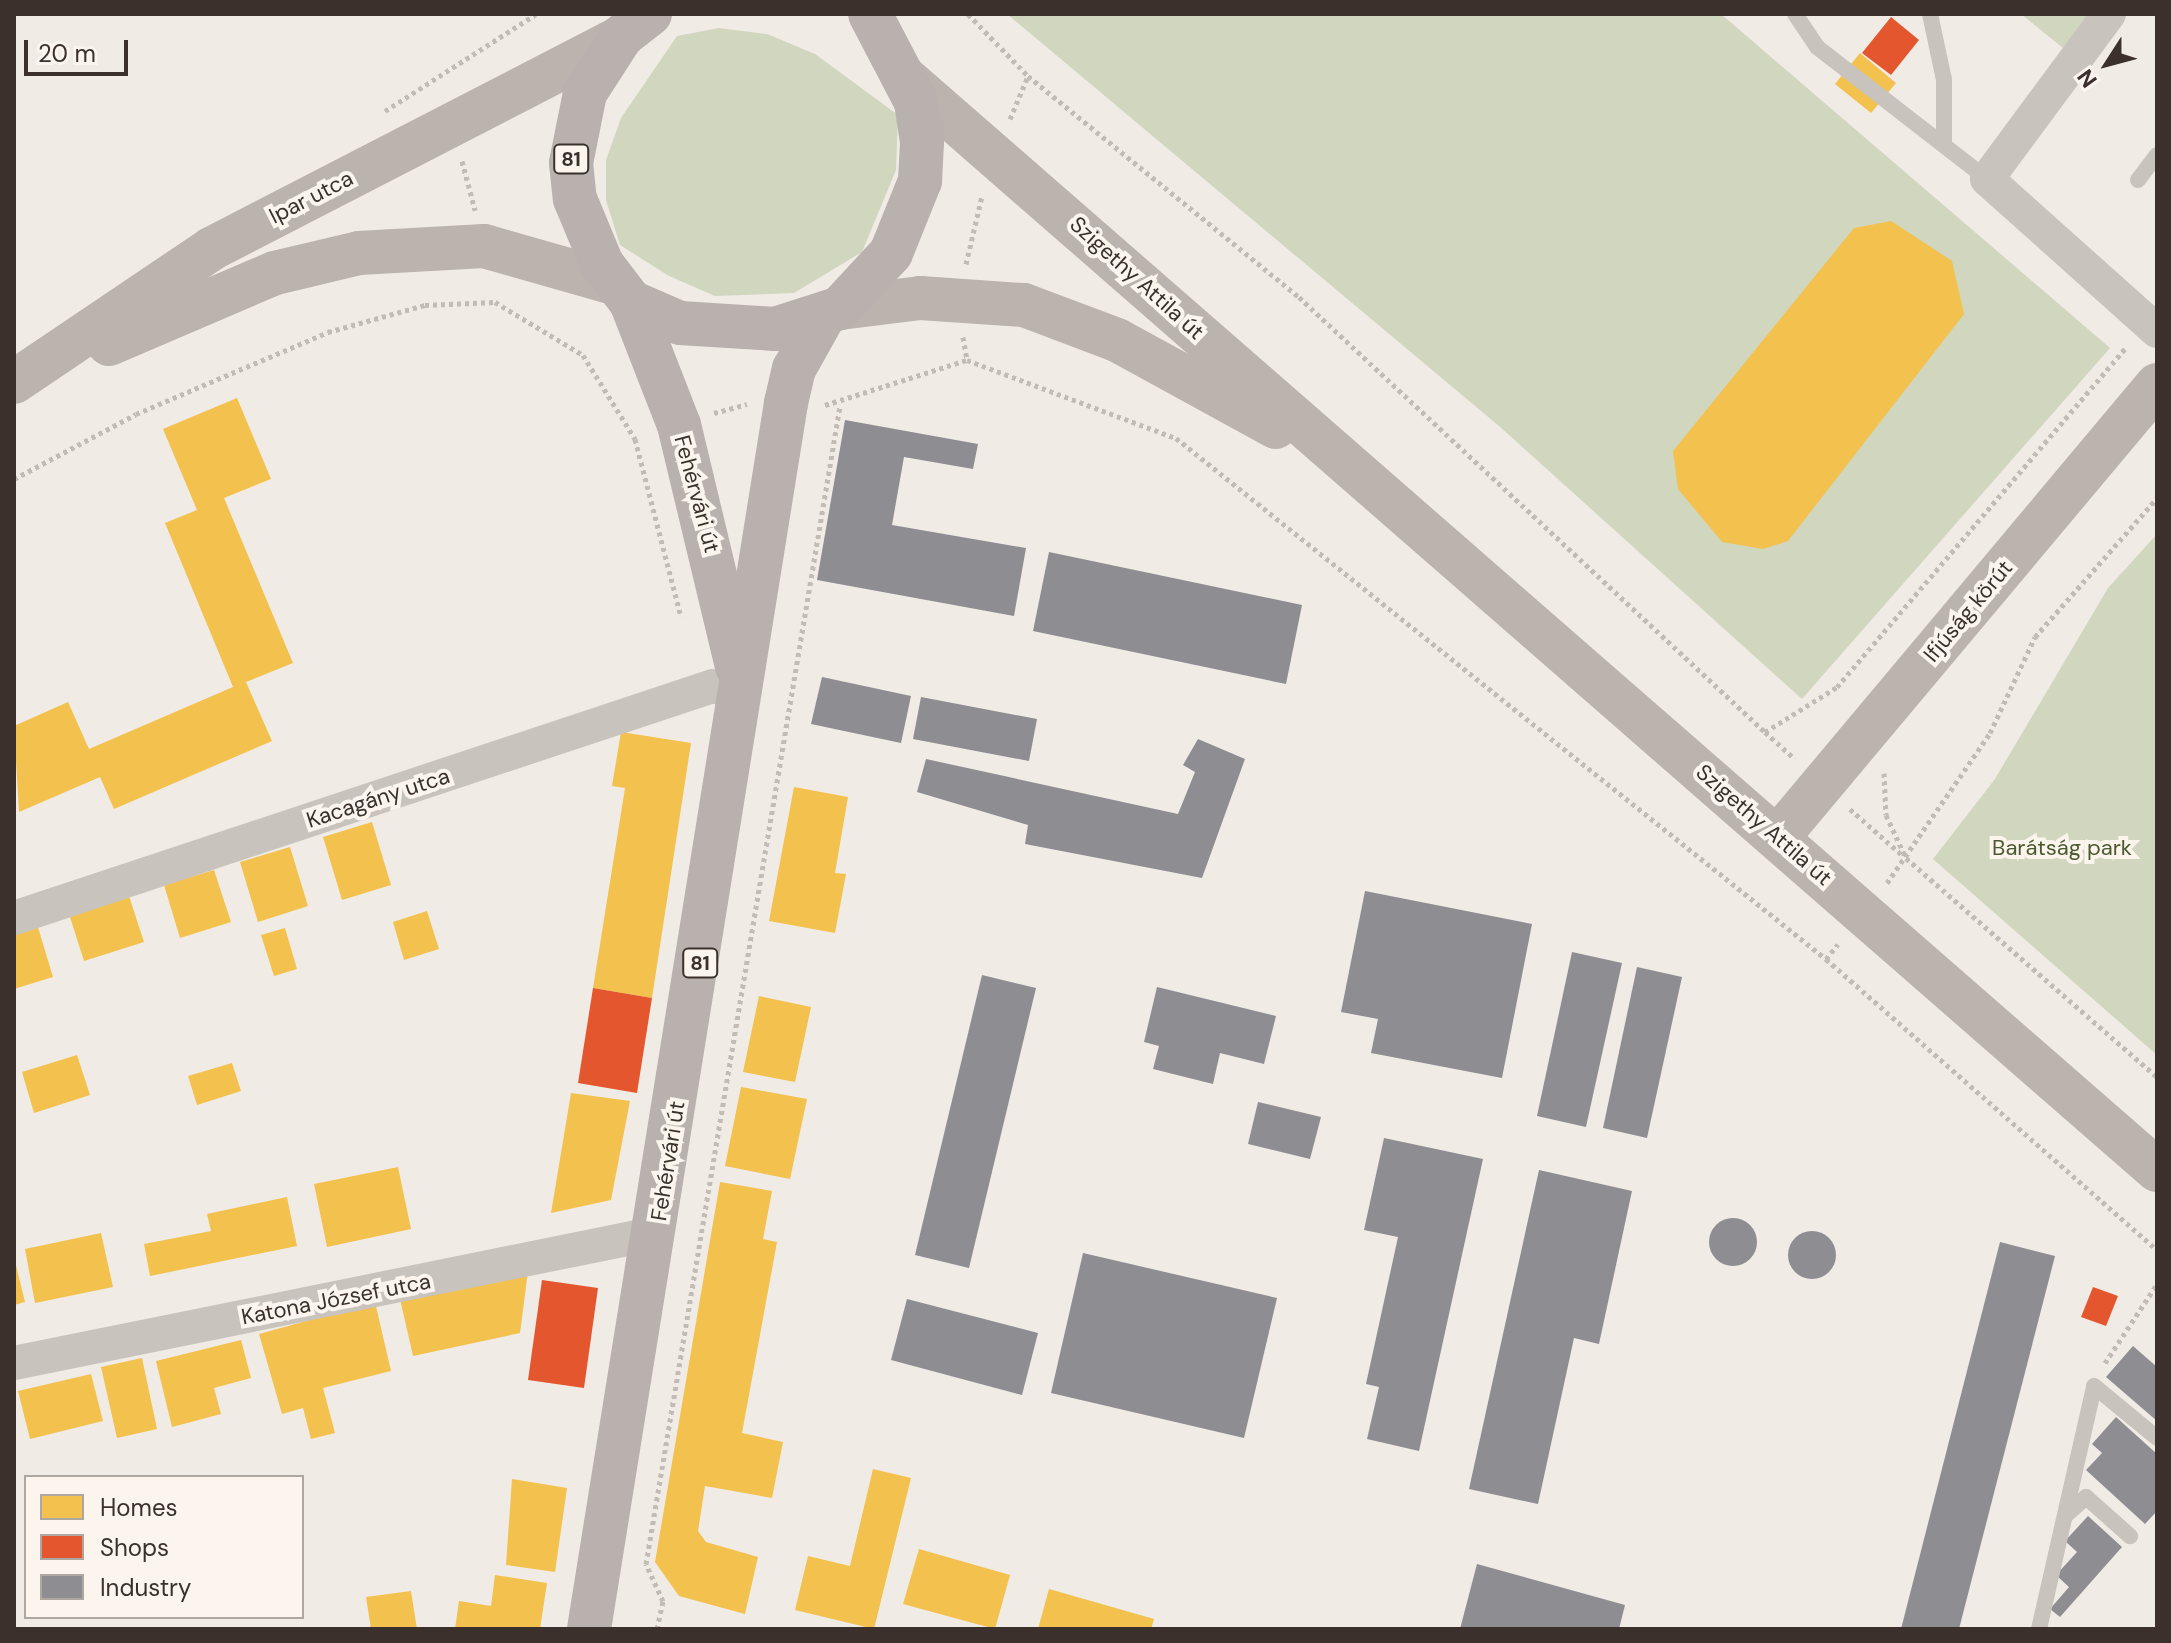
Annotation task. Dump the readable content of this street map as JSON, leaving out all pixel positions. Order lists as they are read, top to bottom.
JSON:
{
  "streets": {
    "main road": ["81", "Fehérvári út"],
    "street": [
      "Ipar utca",
      "Szigethy Attila út",
      "Ifjúság körút",
      "Kacagány utca",
      "Katona József utca"
    ]
  },
  "crossings": [
    ["Ipar utca", "Fehérvári út"],
    ["Szigethy Attila út", "Fehérvári út"],
    ["Szigethy Attila út", "Ifjúság körút"],
    ["Fehérvári út", "Kacagány utca"],
    ["Fehérvári út", "Katona József utca"]
  ],
  "parks": ["Barátság park"],
  "legend": ["Homes", "Shops", "Industry"],
  "scale_bar": "20 m",
  "north": "bottom left"
}
